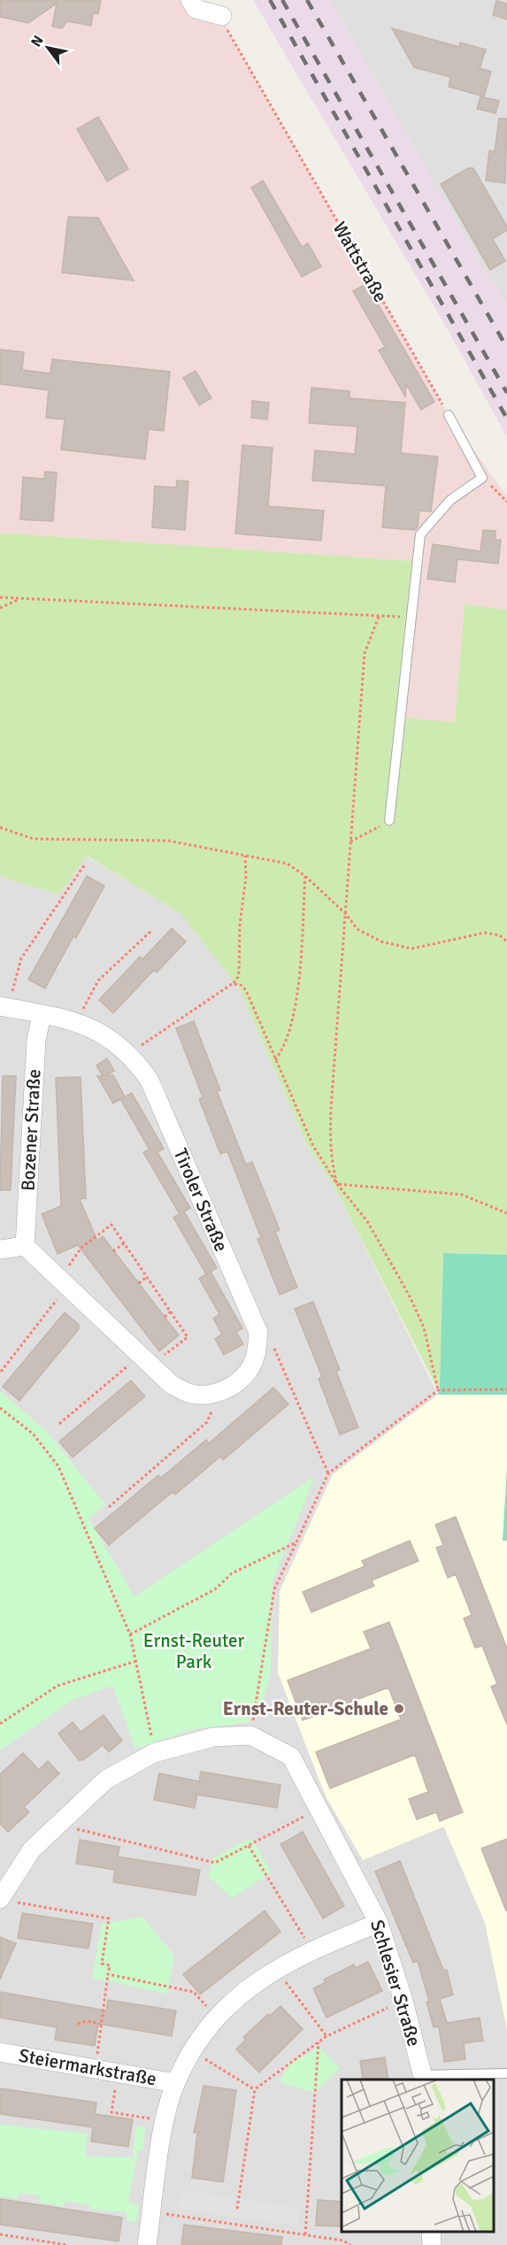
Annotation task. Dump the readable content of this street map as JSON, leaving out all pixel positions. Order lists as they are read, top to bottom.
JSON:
{
  "streets": {
    "street": [
      "Bozener Straße",
      "Tiroler Straße",
      "Schlesier Straße",
      "Steiermarkstraße"
    ],
    "path": ["Wattstraße"]
  },
  "crossings": [
    ["Bozener Straße", "Tiroler Straße"]
  ],
  "parks": ["Ernst-Reuter Park"],
  "places": ["Ernst-Reuter-Schule"],
  "north": "top left"
}
